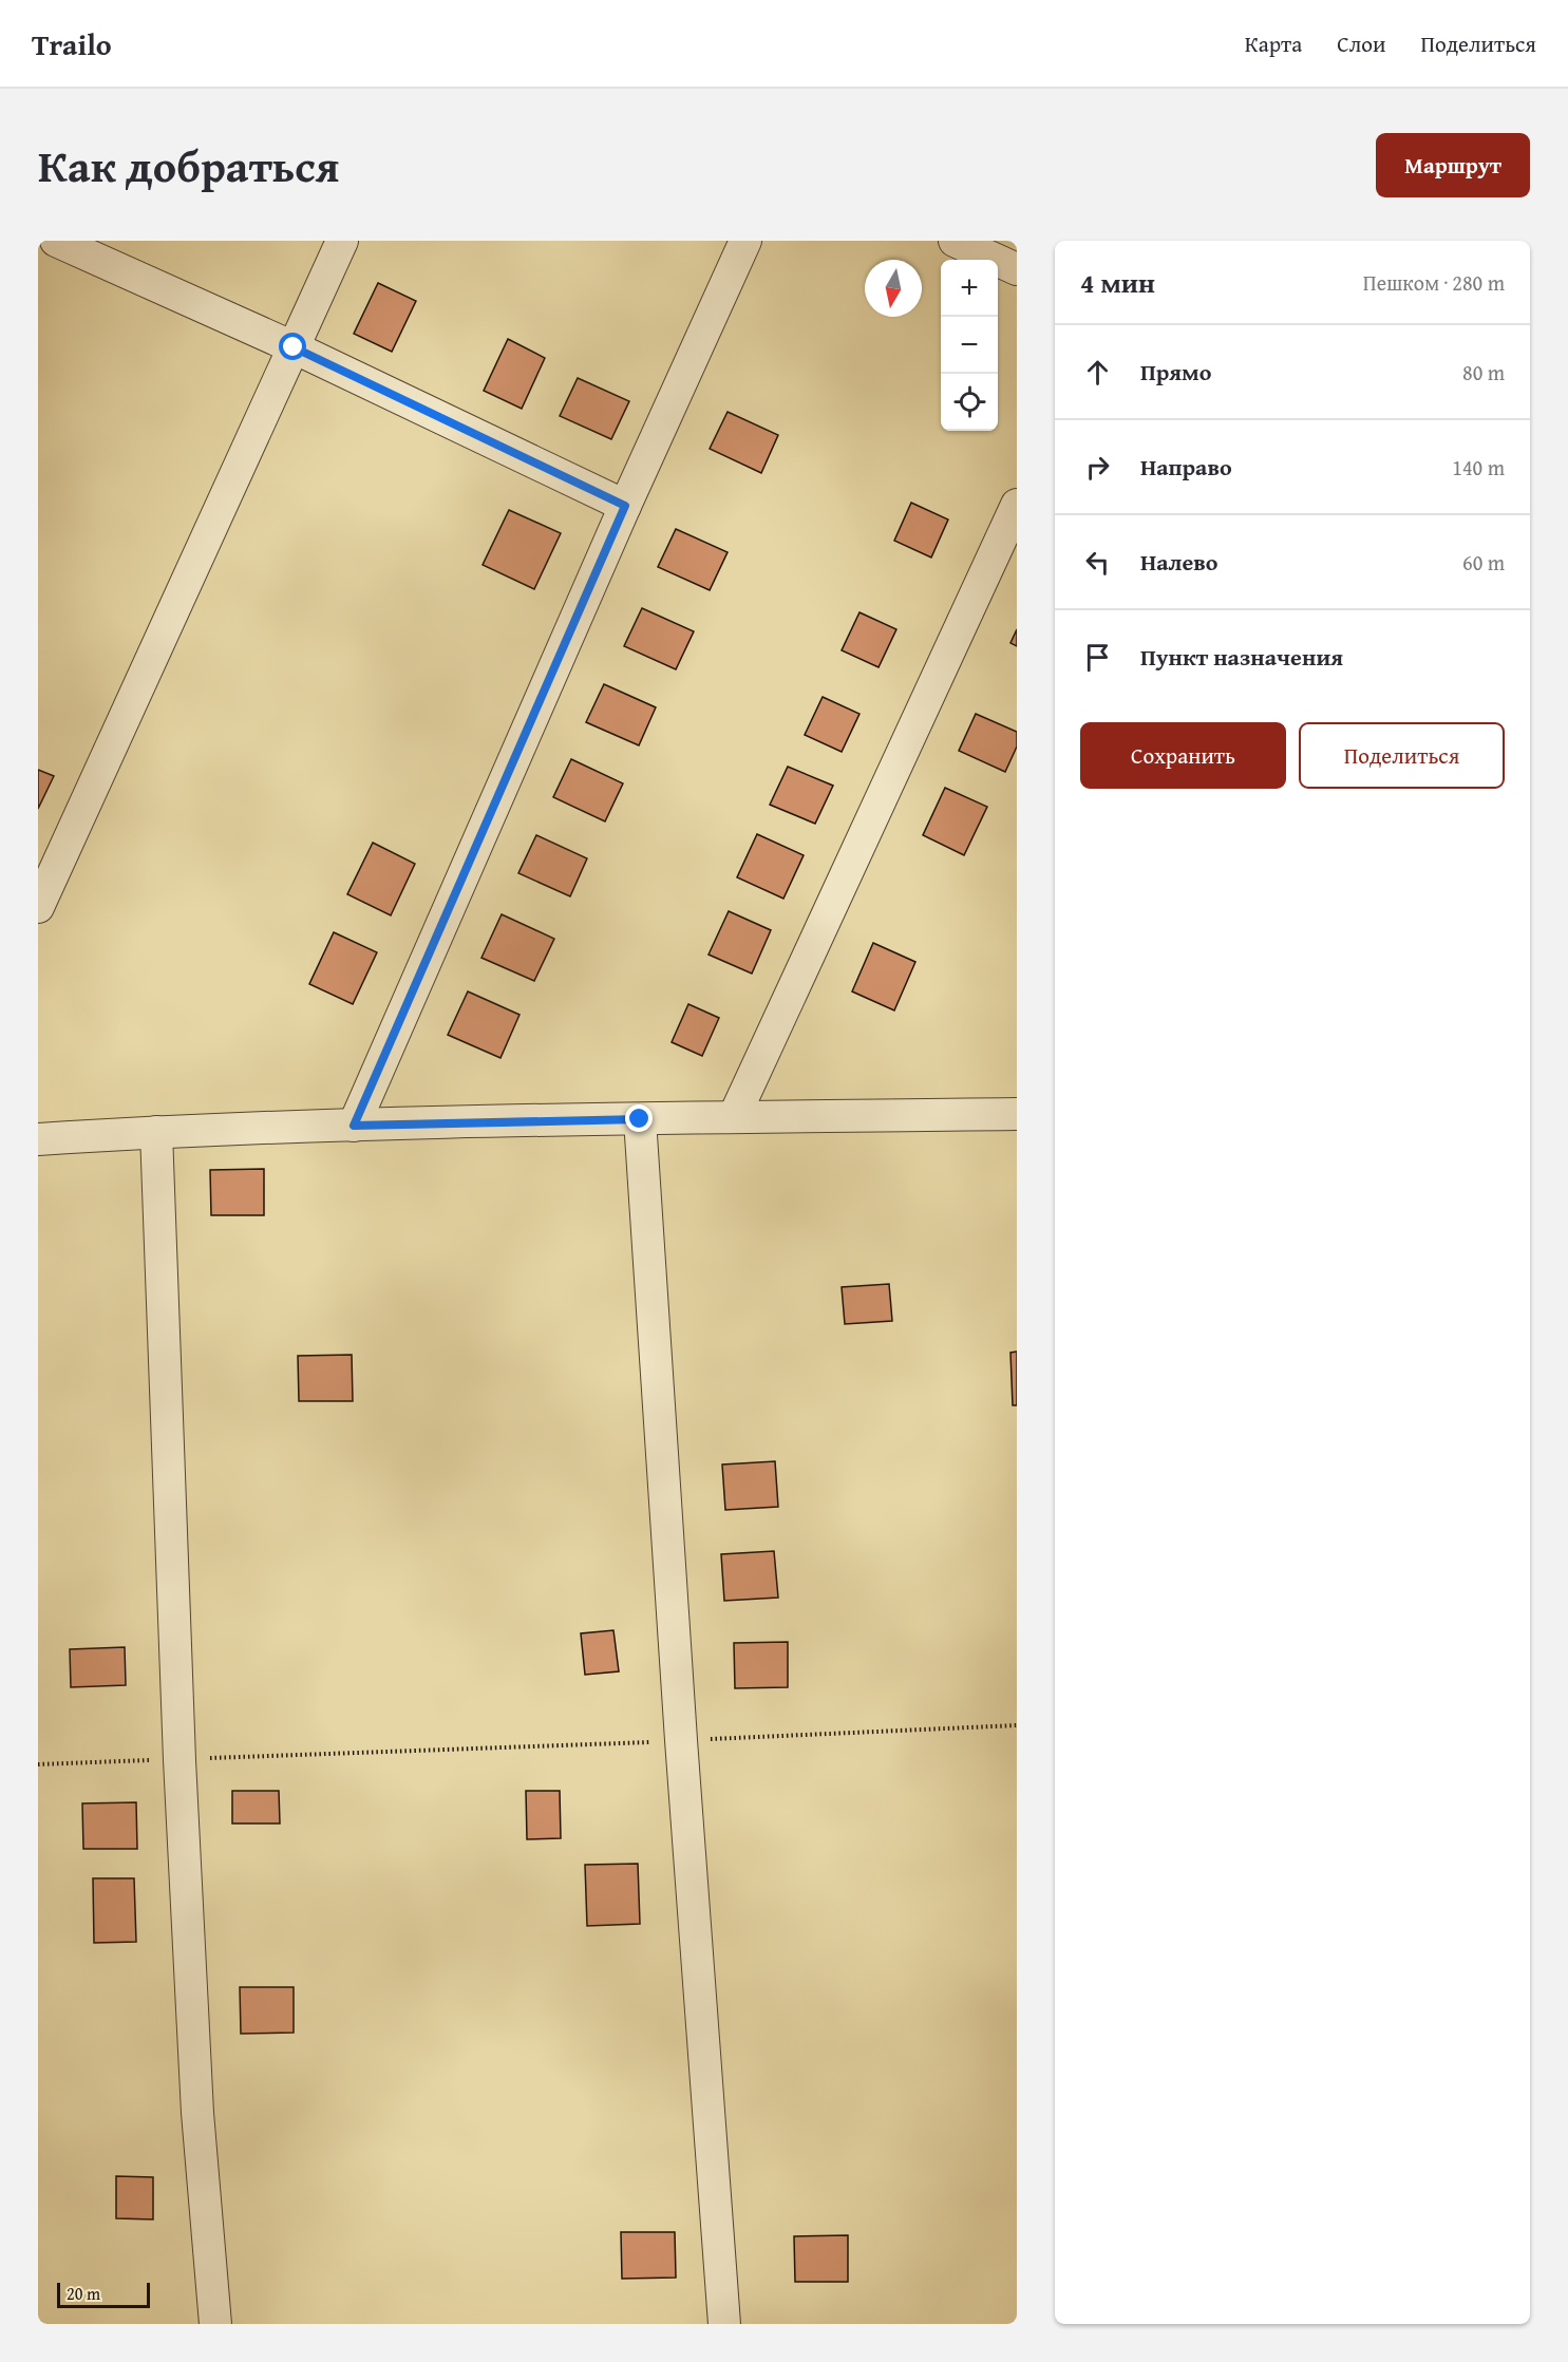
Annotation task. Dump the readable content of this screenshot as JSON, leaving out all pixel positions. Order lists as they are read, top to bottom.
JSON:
{
  "scale_bar": "20 m",
  "north": "bottom",
  "page": {
    "header": "Trailo",
    "nav": ["Карта", "Слои", "Поделиться"],
    "title": "Как добраться",
    "buttons": [
      "Маршрут",
      ["Сохранить", "Поделиться"]
    ],
    "heading": ["4 мин", "Пешком · 280 m"],
    "map_buttons": ["+", "−"],
    "list": [
      ["Прямо", "80 m"],
      ["Направо", "140 m"],
      ["Налево", "60 m"],
      "Пункт назначения"
    ],
    "scale": "20 m"
  }
}
